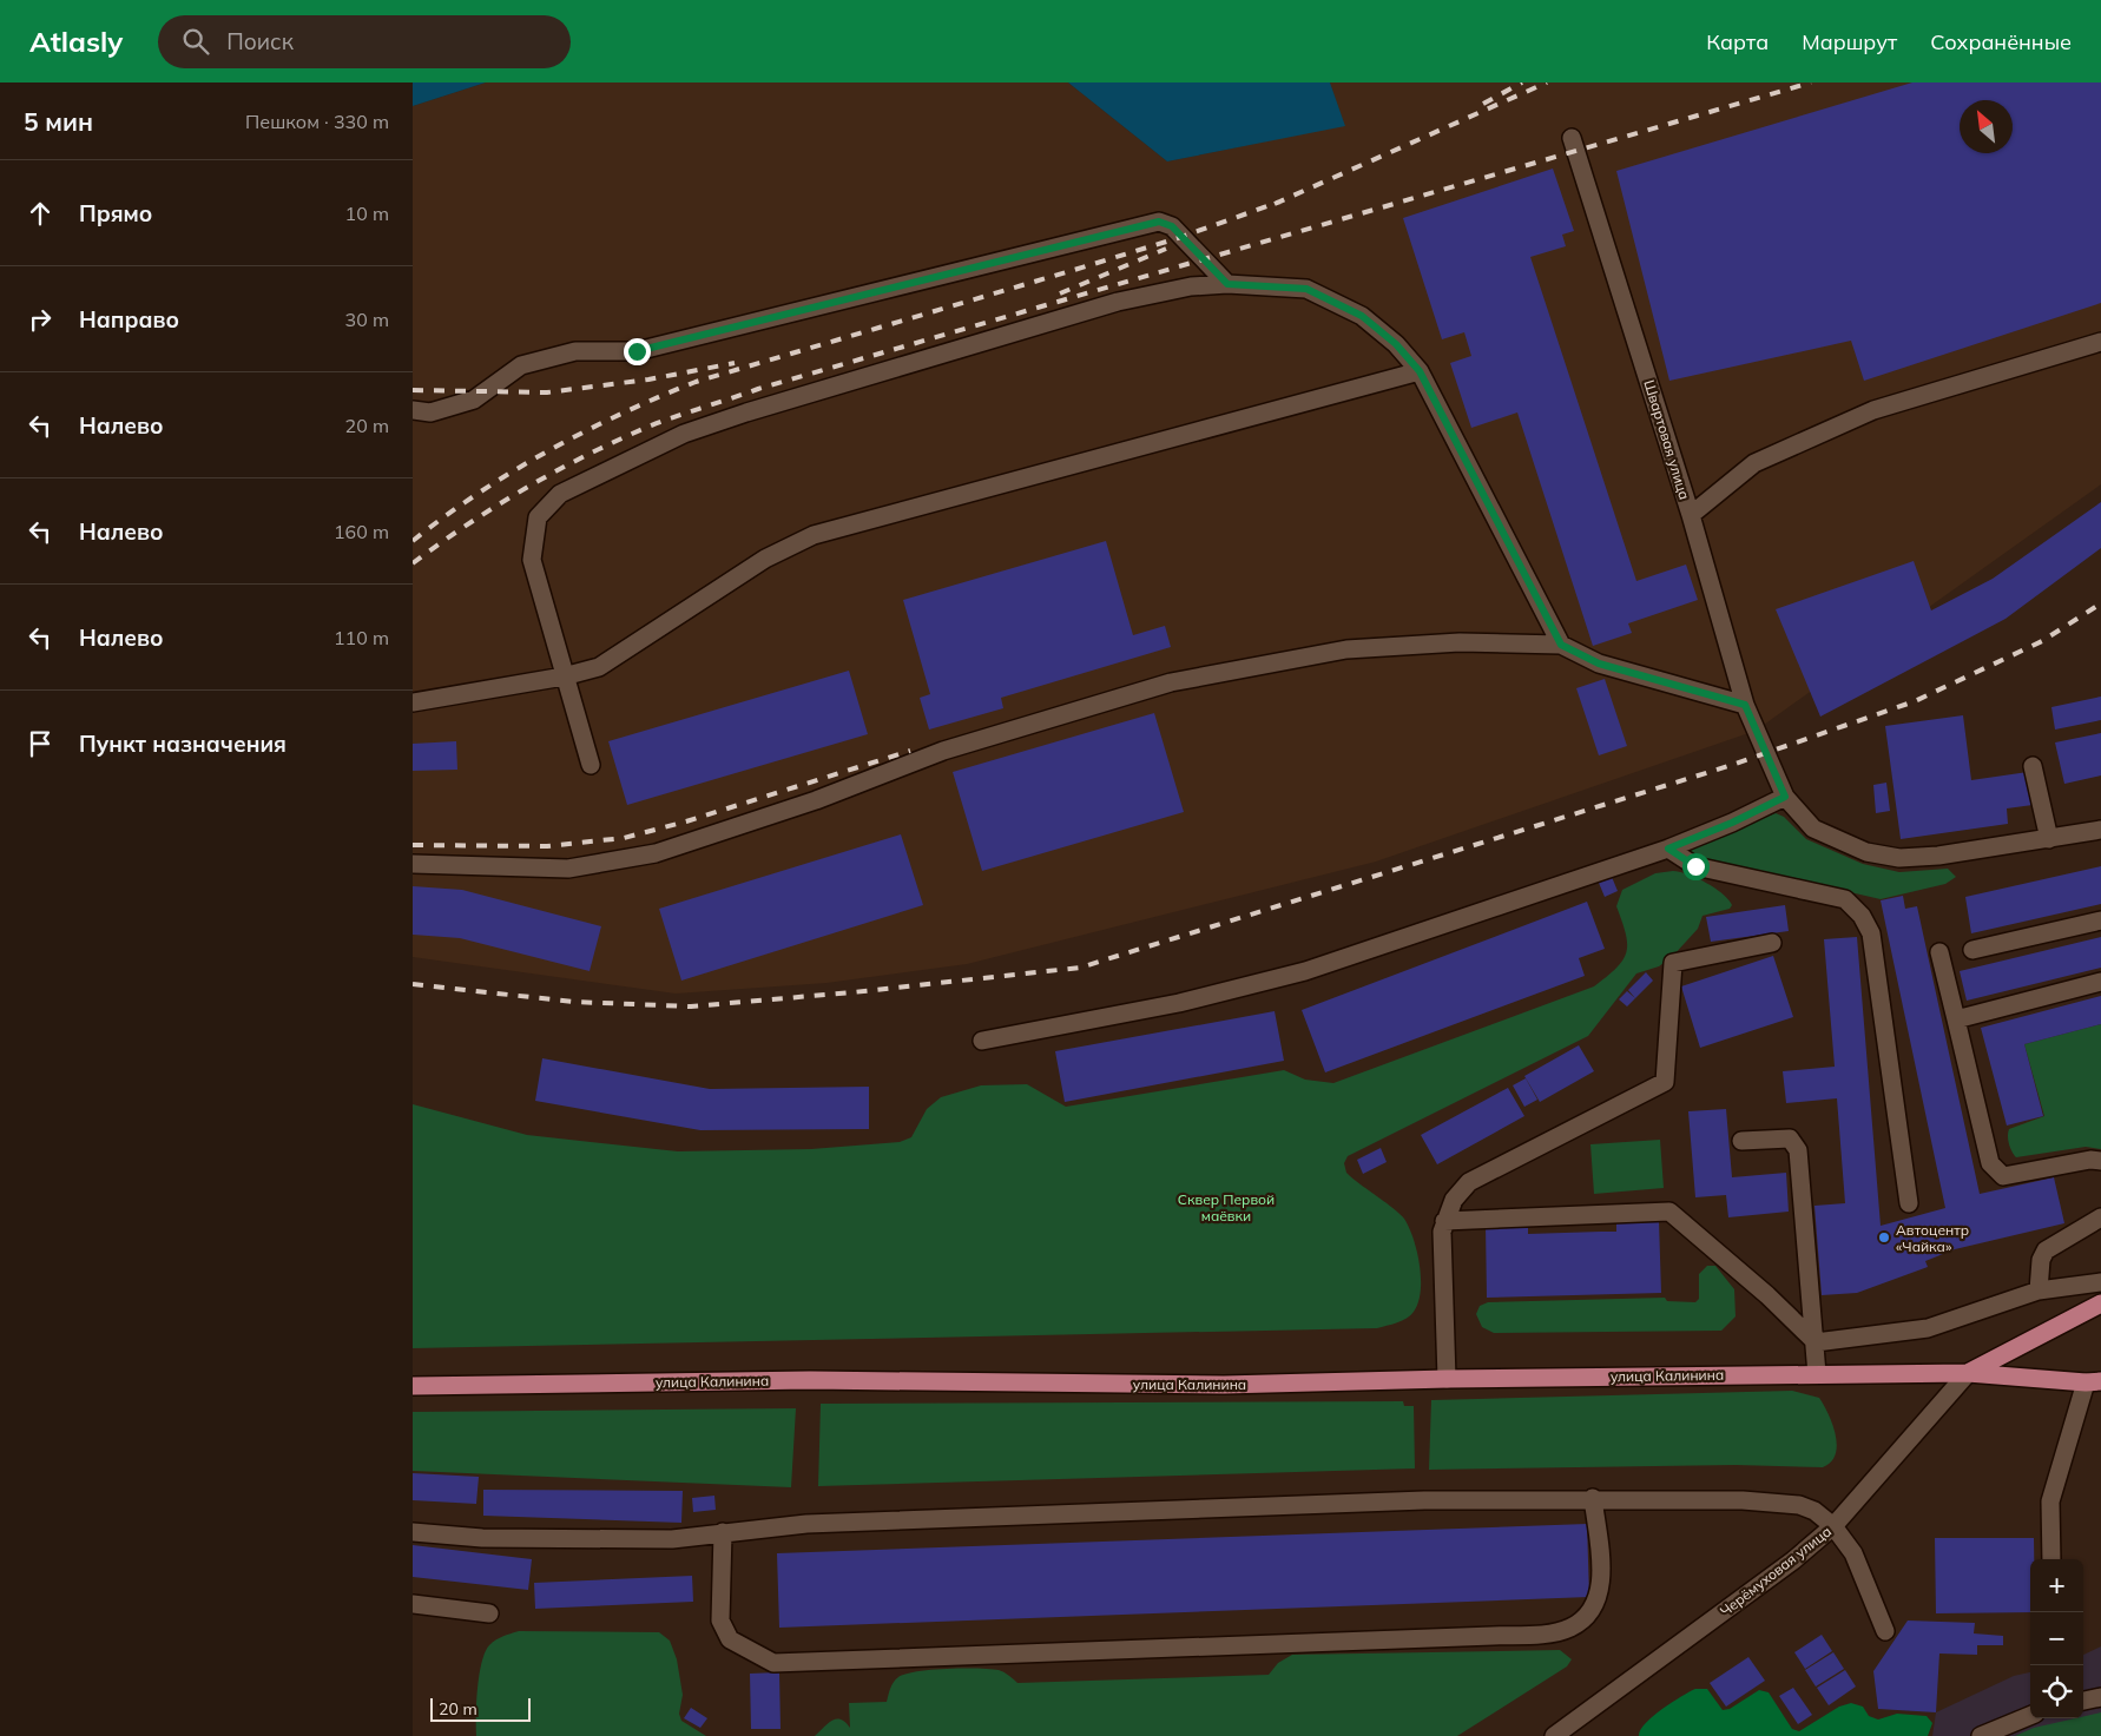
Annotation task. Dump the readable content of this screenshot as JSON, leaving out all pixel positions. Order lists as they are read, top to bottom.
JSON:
{
  "streets": {
    "main road": ["Швартовая улица", "улица Калинина", "Черёмуховая улица"]
  },
  "crossings": [
    ["улица Калинина", "Черёмуховая улица"]
  ],
  "parks": ["Сквер Первой маёвки"],
  "places": ["Автоцентр «Чайка»"],
  "scale_bar": "20 m",
  "north": "top left",
  "page": {
    "header": "Atlasly",
    "search": "Поиск",
    "nav": ["Карта", "Маршрут", "Сохранённые"],
    "heading": ["5 мин", "Пешком · 330 m"],
    "list": [
      ["Прямо", "10 m"],
      ["Направо", "30 m"],
      ["Налево", "20 m"],
      ["Налево", "160 m"],
      ["Налево", "110 m"],
      "Пункт назначения"
    ],
    "map_buttons": ["+", "−"],
    "scale": "20 m"
  }
}
